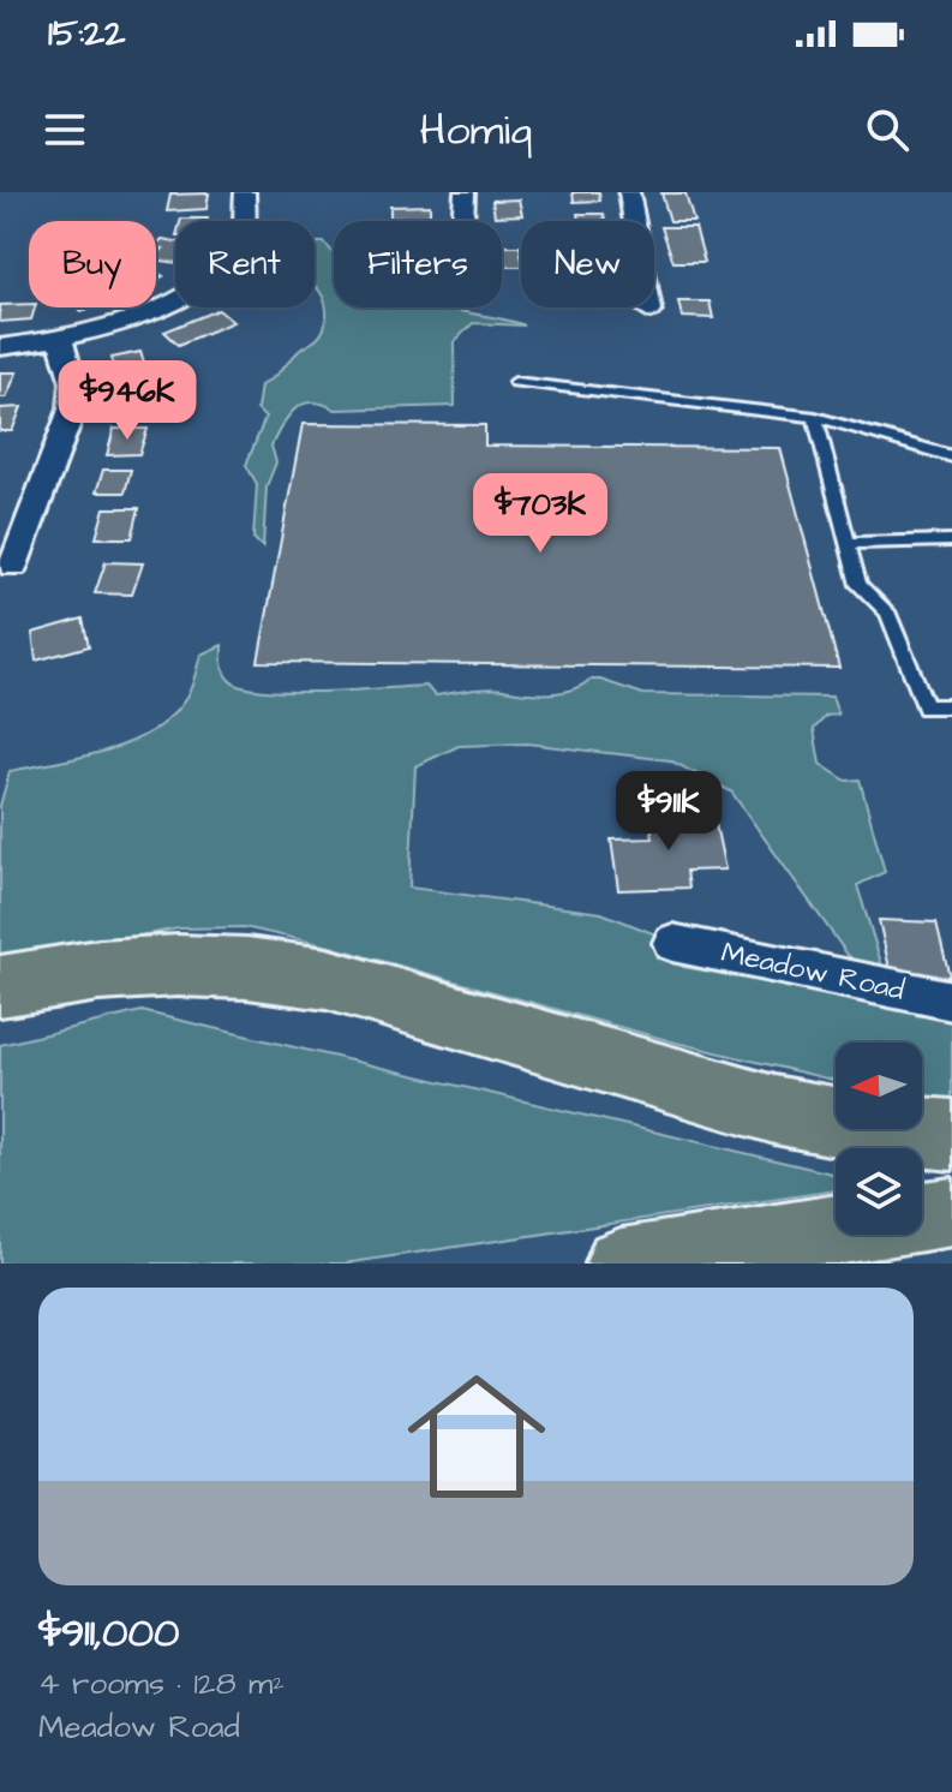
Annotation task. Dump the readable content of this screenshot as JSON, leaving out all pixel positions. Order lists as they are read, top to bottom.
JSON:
{
  "streets": {
    "street": ["Meadow Road"]
  },
  "north": "left",
  "page": {
    "status": "15:22",
    "header": "Homiq",
    "chip": [
      "Buy",
      "Rent",
      "Filters",
      "New"
    ],
    "price": ["$946K", "$703K", "$911K"],
    "list": [
      {
        "name": "$911,000",
        "note": "4 rooms · 128 m² · Meadow Road"
      }
    ]
  }
}
